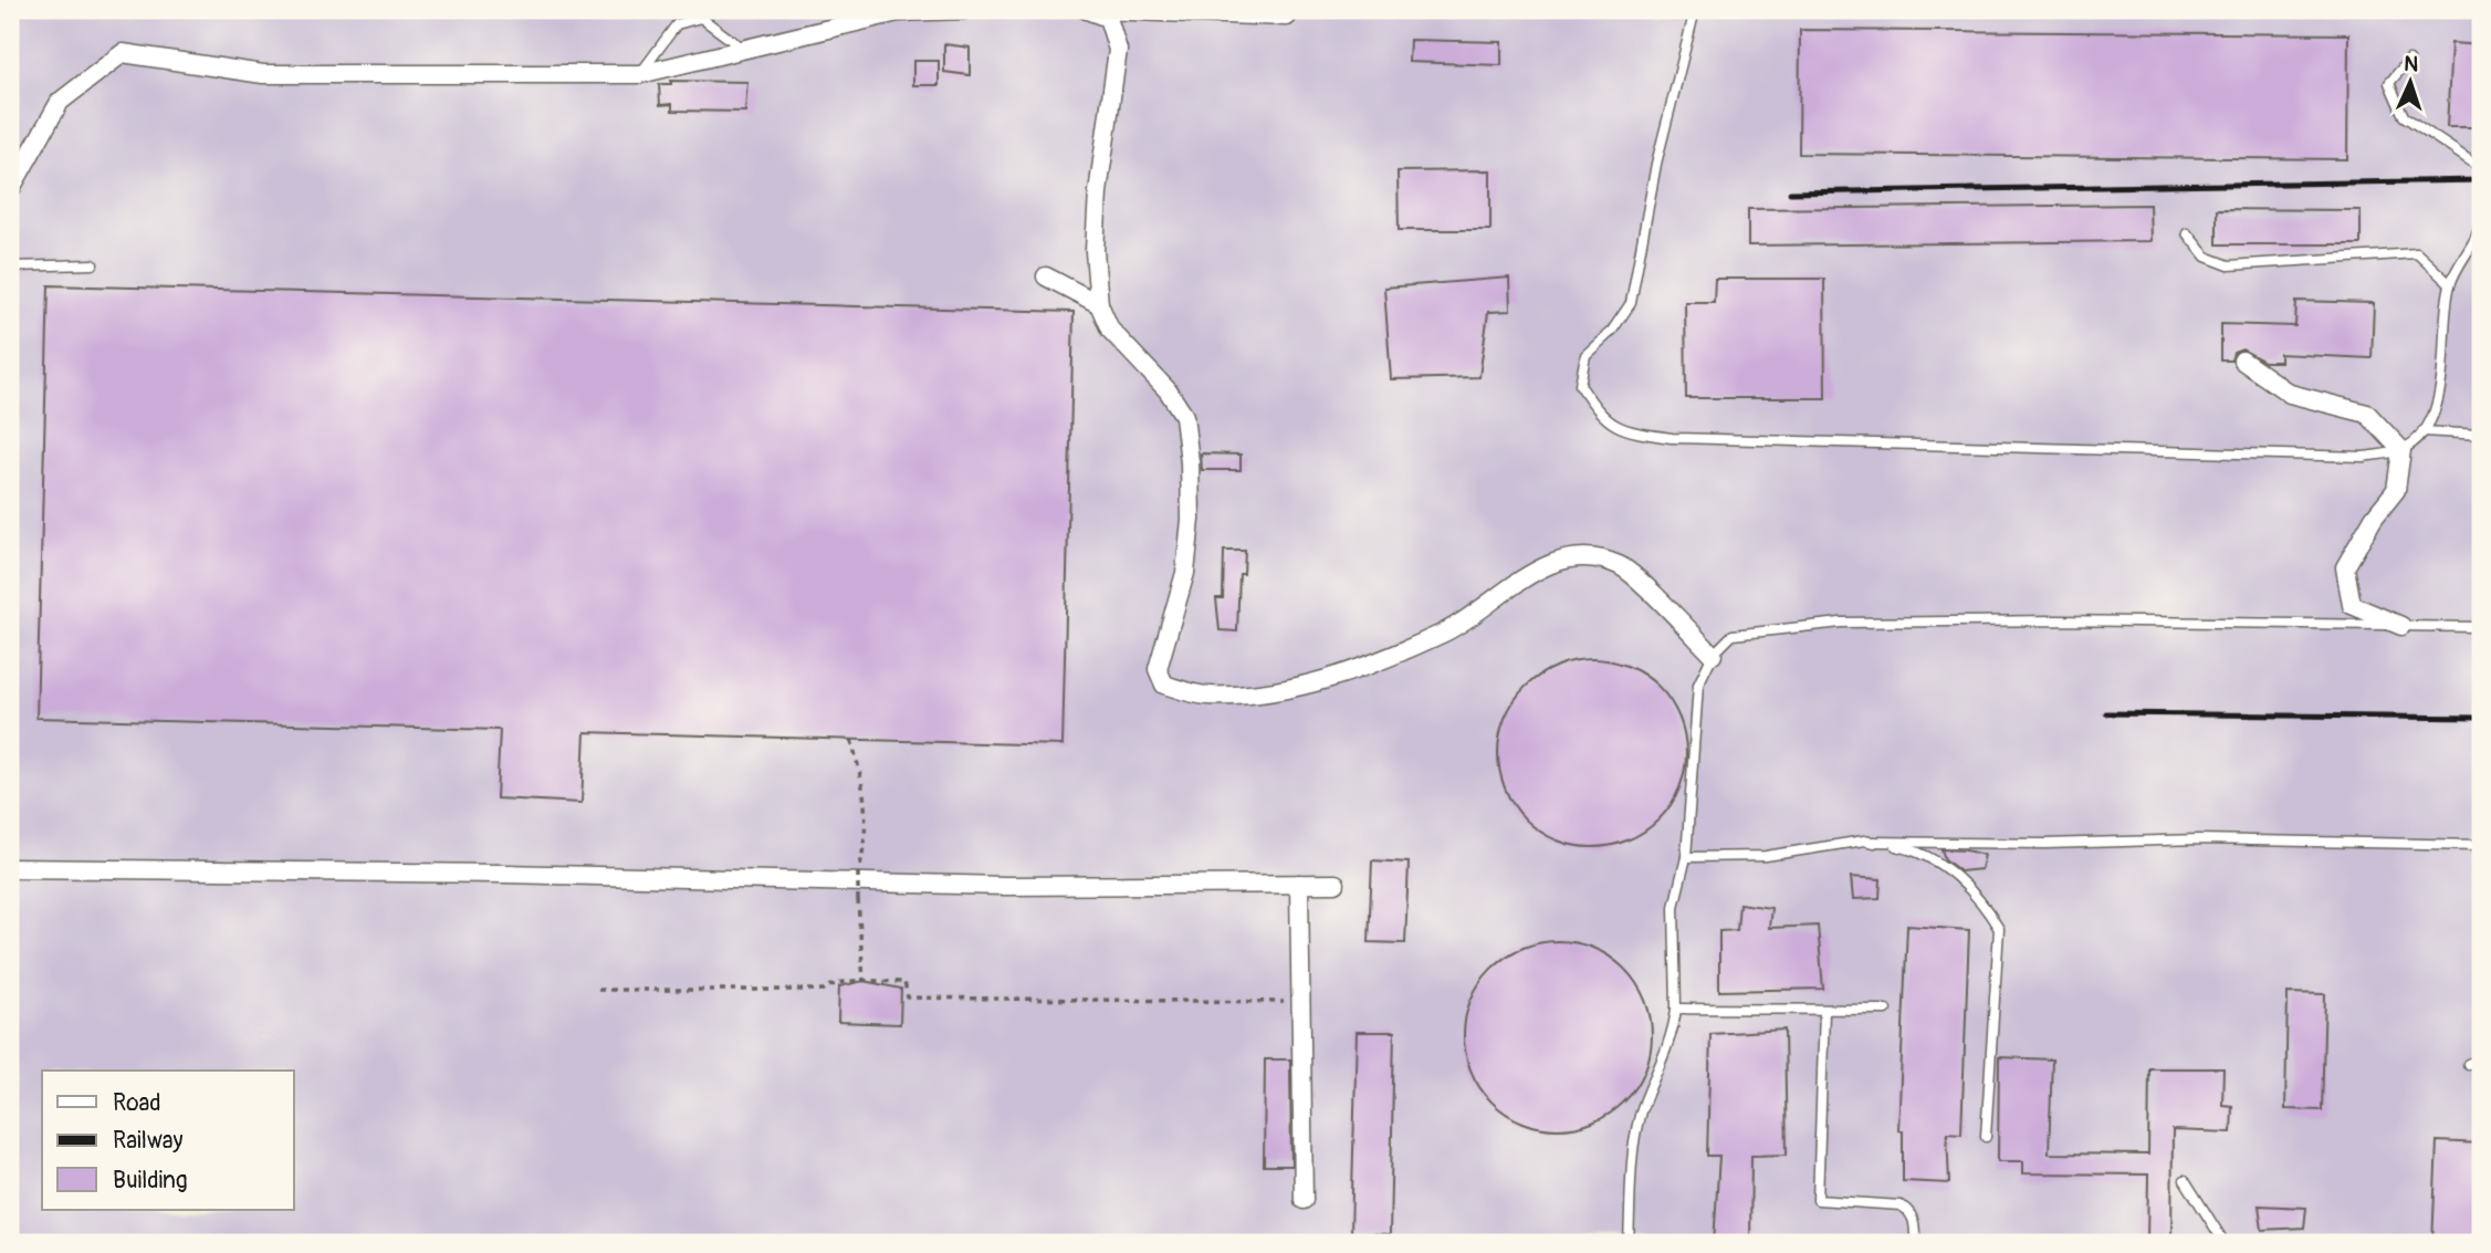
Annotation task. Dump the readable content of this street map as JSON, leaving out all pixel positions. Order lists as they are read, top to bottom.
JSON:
{
  "legend": ["Road", "Railway", "Building"],
  "north": "top"
}
